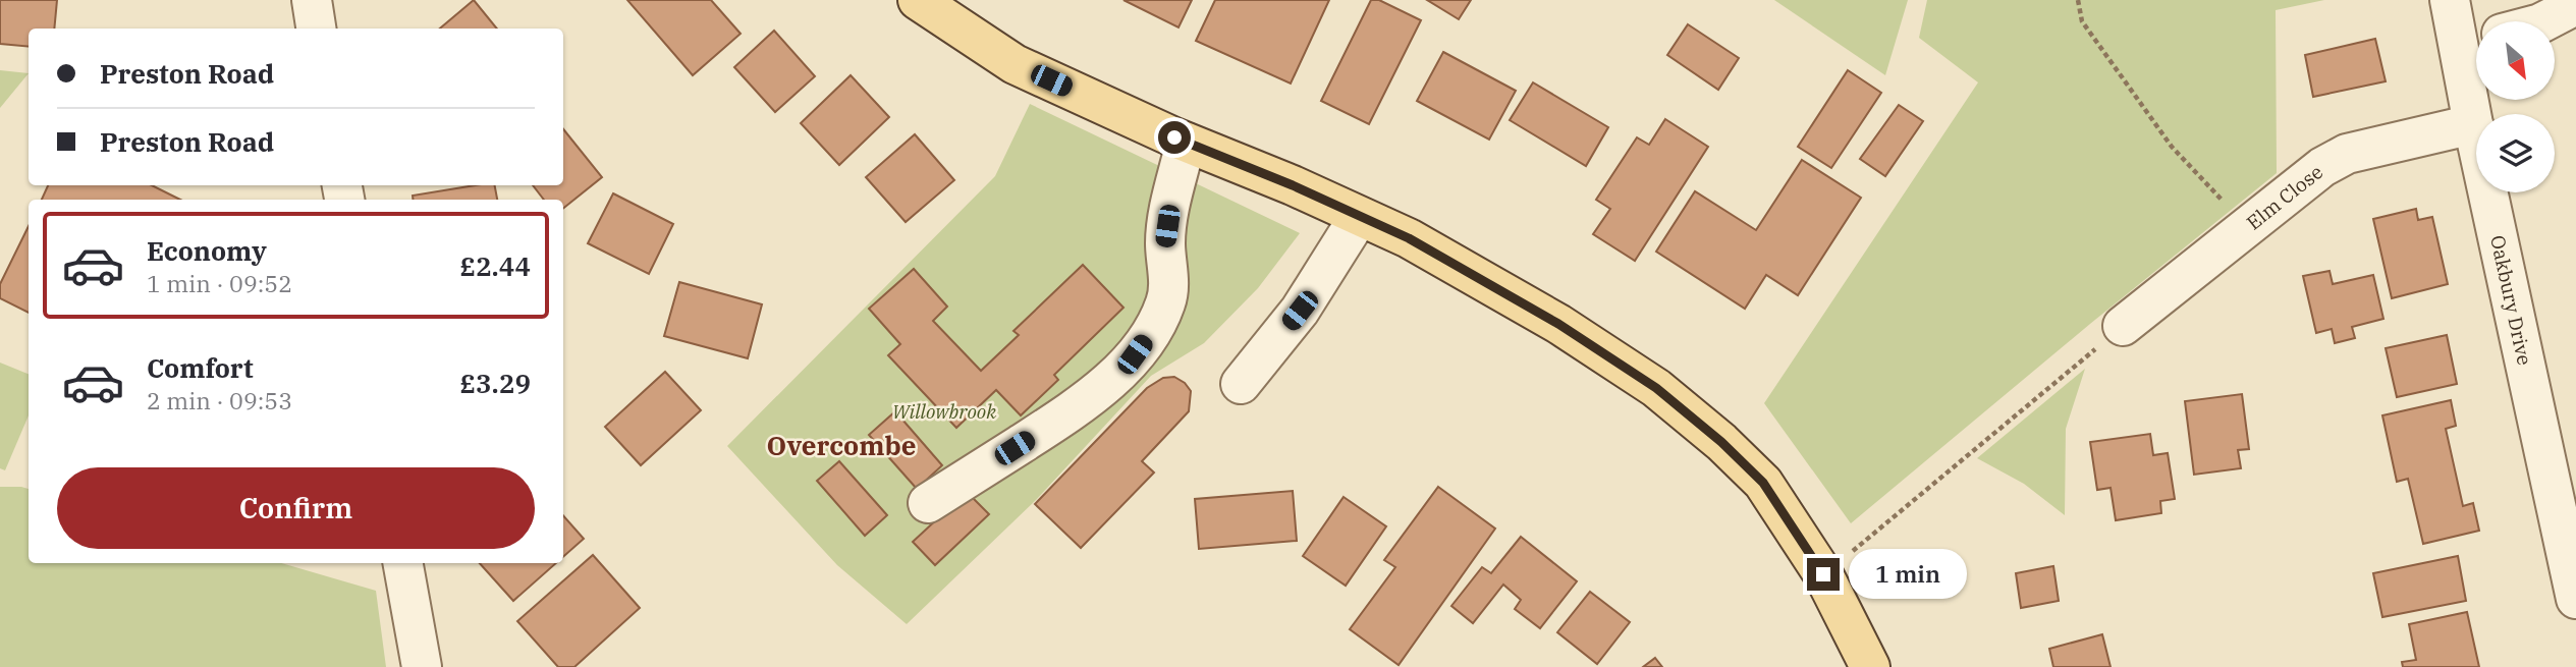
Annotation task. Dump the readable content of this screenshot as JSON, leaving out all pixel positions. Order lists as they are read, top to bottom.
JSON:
{
  "streets": {
    "street": ["Elm Close", "Oakbury Drive"]
  },
  "crossings": [
    ["Elm Close", "Oakbury Drive"]
  ],
  "districts": ["Overcombe"],
  "parks": ["Willowbrook"],
  "north": "bottom right",
  "page": {
    "banner": ["Preston Road", "Preston Road"],
    "list": [
      {
        "name": "Economy",
        "note": "1 min · 09:52",
        "value": "£2.44"
      },
      {
        "name": "Comfort",
        "note": "2 min · 09:53",
        "value": "£3.29"
      }
    ],
    "buttons": "Confirm",
    "bubble": "1 min"
  }
}
